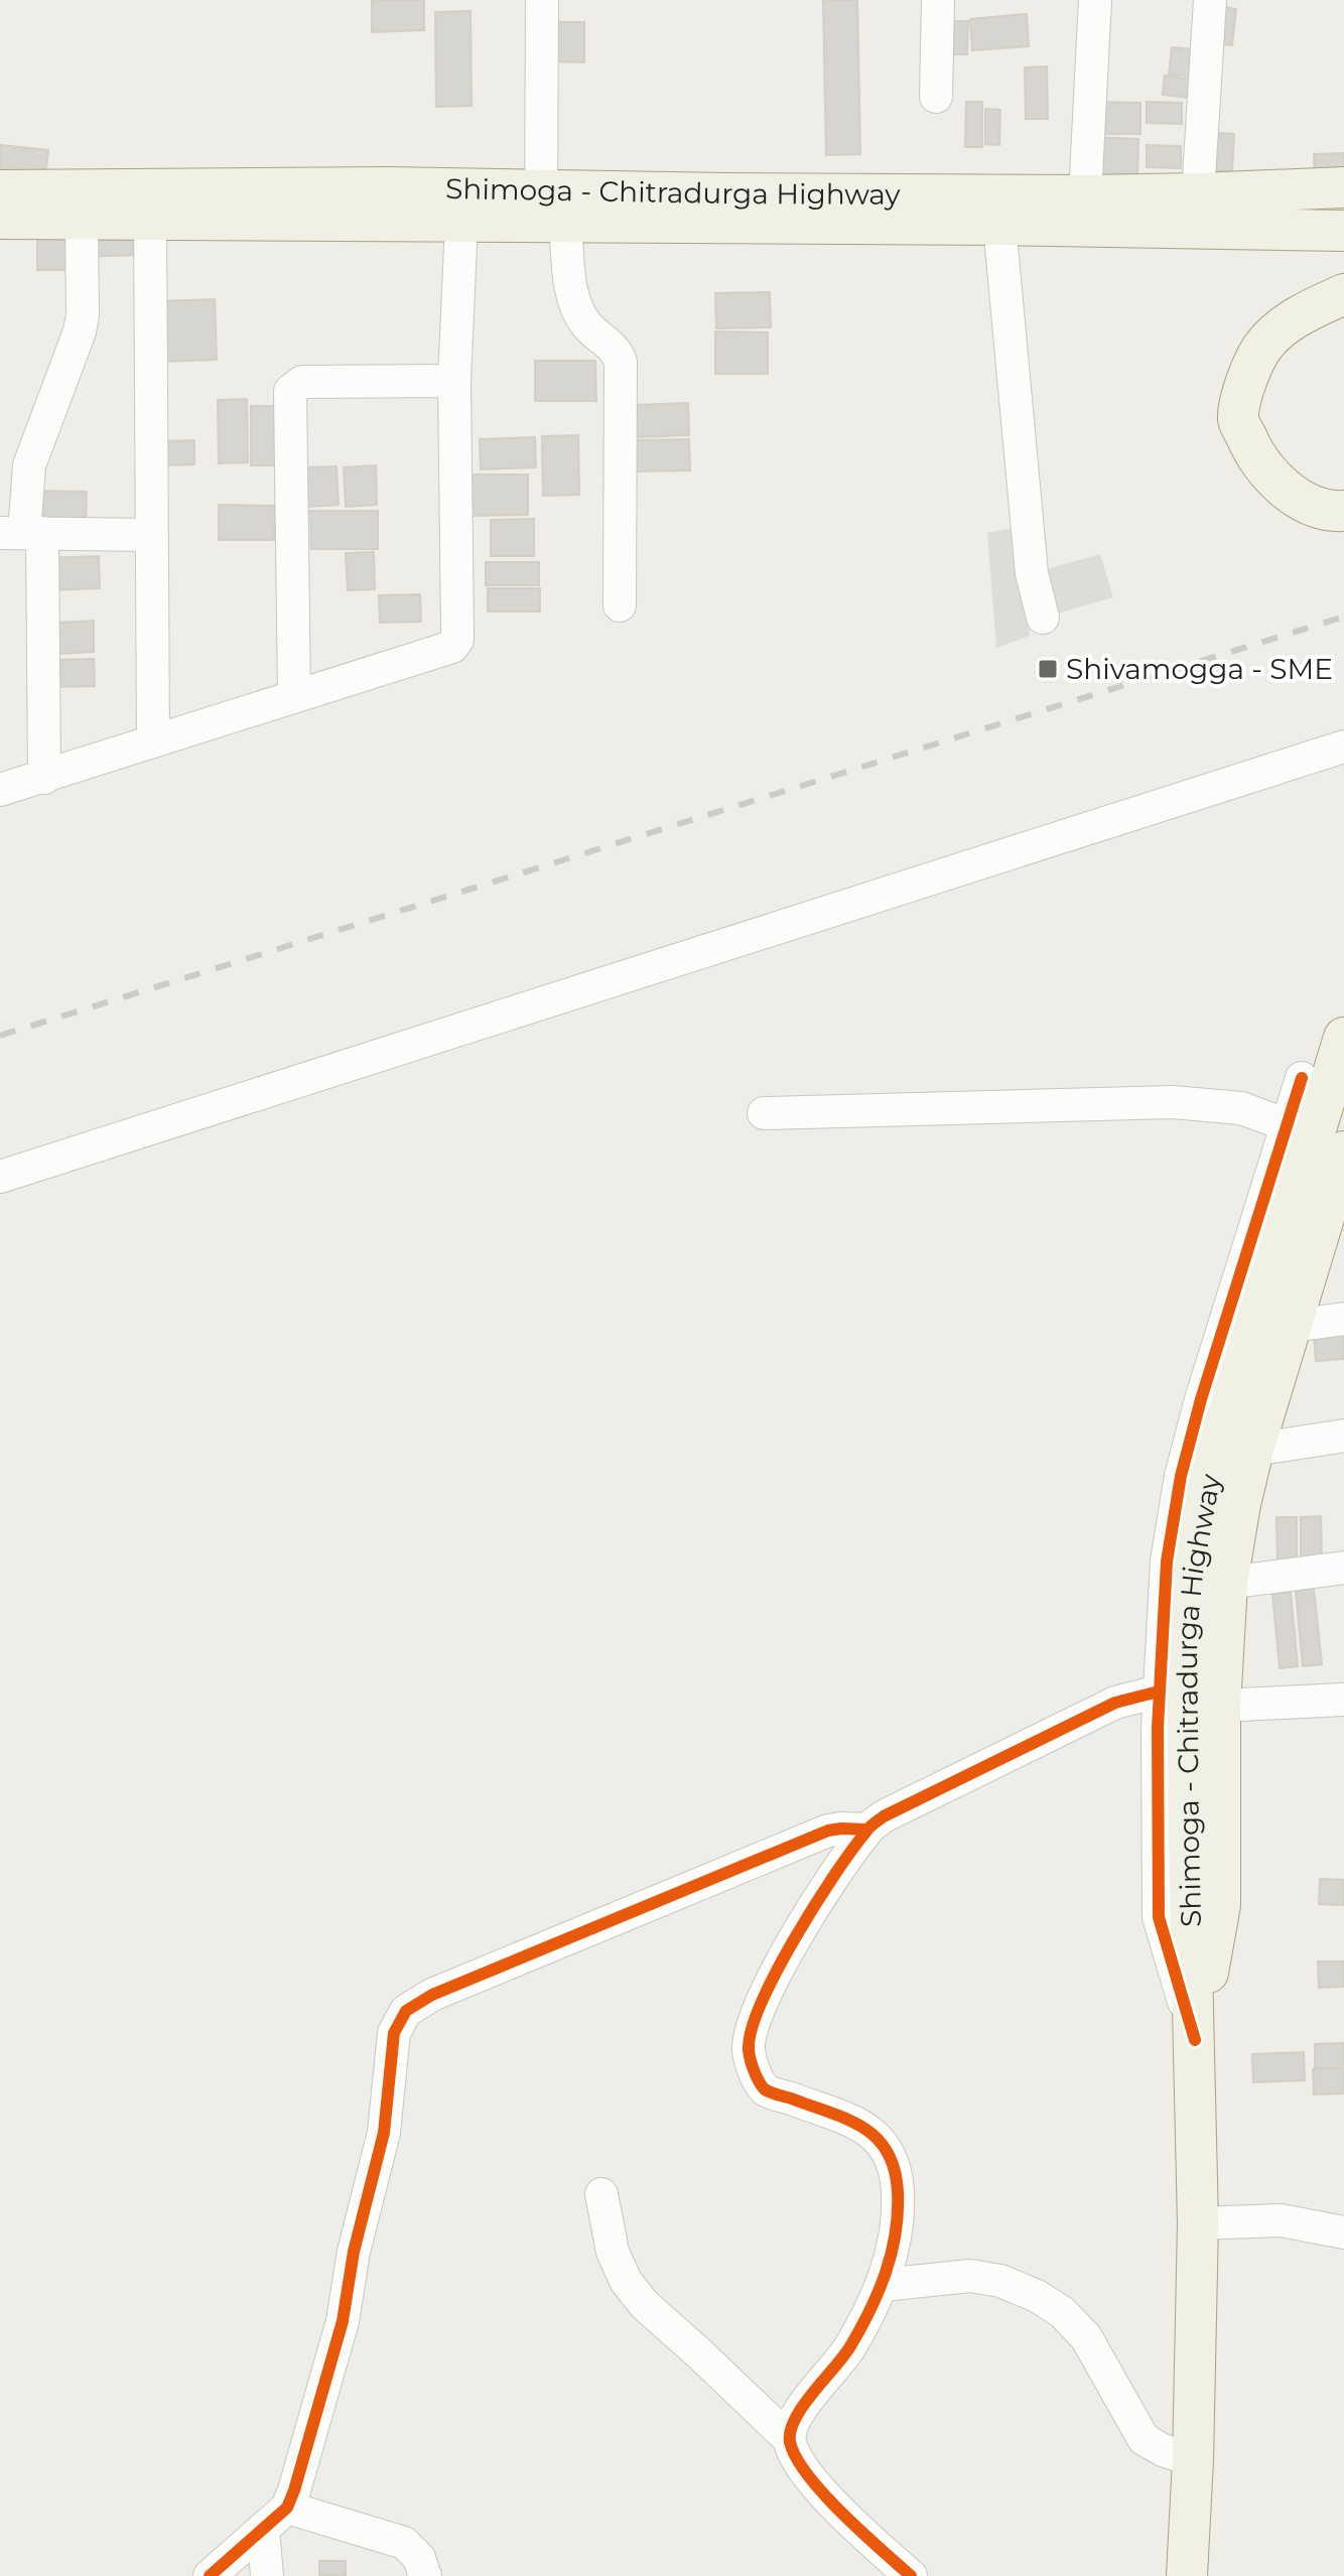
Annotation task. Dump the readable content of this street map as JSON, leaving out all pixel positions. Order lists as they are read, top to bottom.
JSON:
{
  "streets": {
    "main road": ["Shimoga - Chitradurga Highway"]
  },
  "places": {
    "transit": ["Shivamogga - SME"]
  }
}
